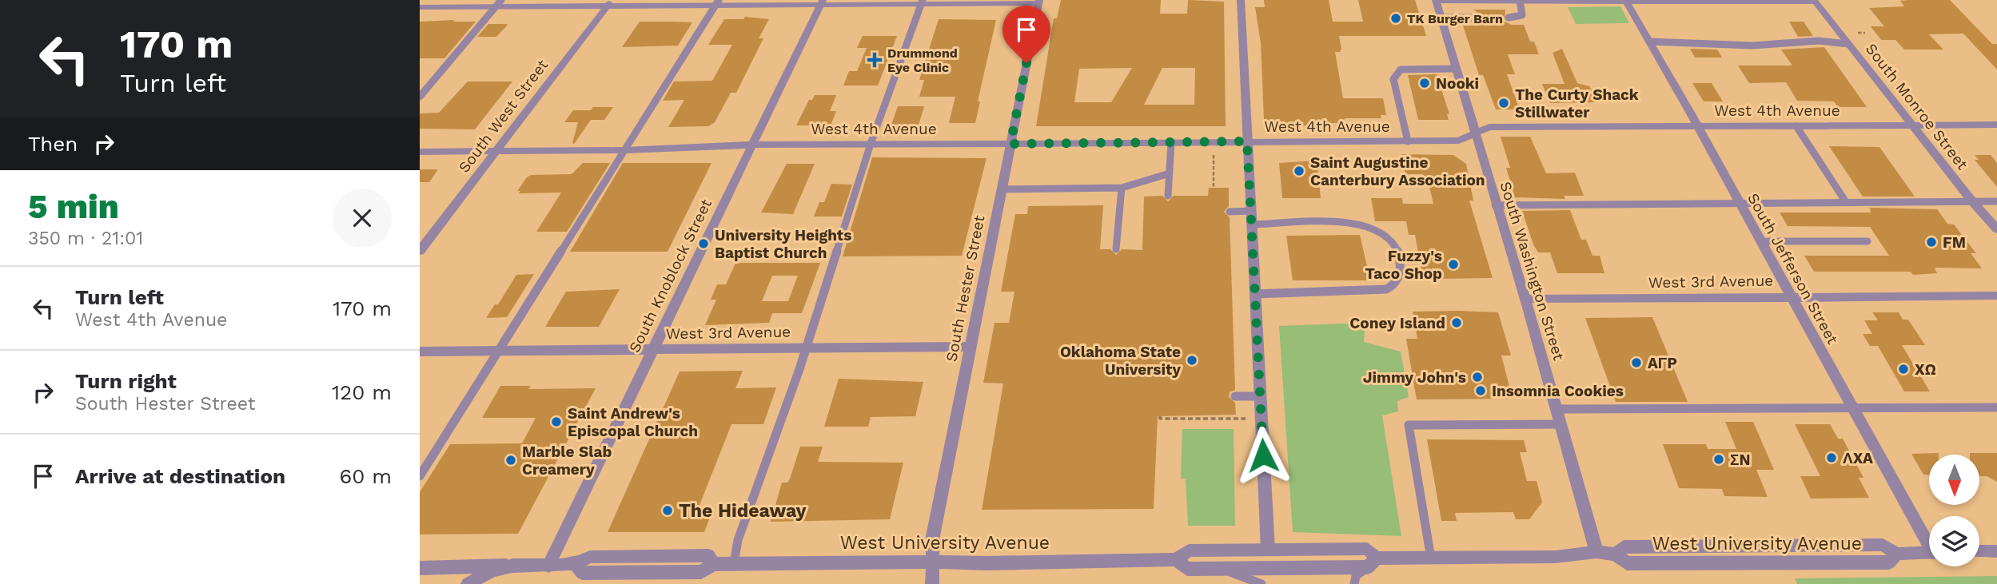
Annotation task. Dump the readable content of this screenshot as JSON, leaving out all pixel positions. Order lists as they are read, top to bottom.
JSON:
{
  "streets": {
    "street": [
      "South Monroe Street",
      "West 4th Avenue",
      "South West Street",
      "South Jefferson Street",
      "South Washington Street",
      "South Knoblock Street",
      "West 3rd Avenue",
      "South Hester Street",
      "West University Avenue"
    ]
  },
  "crossings": [
    ["South Monroe Street", "West 4th Avenue"],
    ["West 4th Avenue", "South West Street"],
    ["West 4th Avenue", "South Jefferson Street"],
    ["West 4th Avenue", "South Washington Street"],
    ["West 4th Avenue", "South Knoblock Street"],
    ["West 4th Avenue", "South Hester Street"],
    ["South Jefferson Street", "West 3rd Avenue"],
    ["South Washington Street", "West 3rd Avenue"],
    ["South Washington Street", "West University Avenue"],
    ["South Knoblock Street", "West 3rd Avenue"],
    ["South Knoblock Street", "West University Avenue"],
    ["West 3rd Avenue", "South Hester Street"],
    ["South Hester Street", "West University Avenue"]
  ],
  "places": {
    "other": [
      "TK Burger Barn",
      "Nooki",
      "The Curty Shack Stillwater",
      "Saint Augustine Canterbury Association",
      "FM",
      "University Heights Baptist Church",
      "Fuzzy's Taco Shop",
      "Coney Island",
      "Oklahoma State University",
      "AΓP",
      "XΩ",
      "Jimmy John's",
      "Insomnia Cookies",
      "Saint Andrew's Episcopal Church",
      "ΛXA",
      "ΣN",
      "Marble Slab Creamery",
      "The Hideaway"
    ],
    "health": ["Drummond Eye Clinic"]
  },
  "north": "bottom",
  "page": {
    "turn": ["170 m", "Turn left"],
    "then": "Then",
    "heading": ["5 min", "350 m · 21:01"],
    "list": [
      {
        "name": "Turn left",
        "note": "West 4th Avenue",
        "value": "170 m"
      },
      {
        "name": "Turn right",
        "note": "South Hester Street",
        "value": "120 m"
      },
      {
        "name": "Arrive at destination",
        "value": "60 m"
      }
    ]
  }
}
